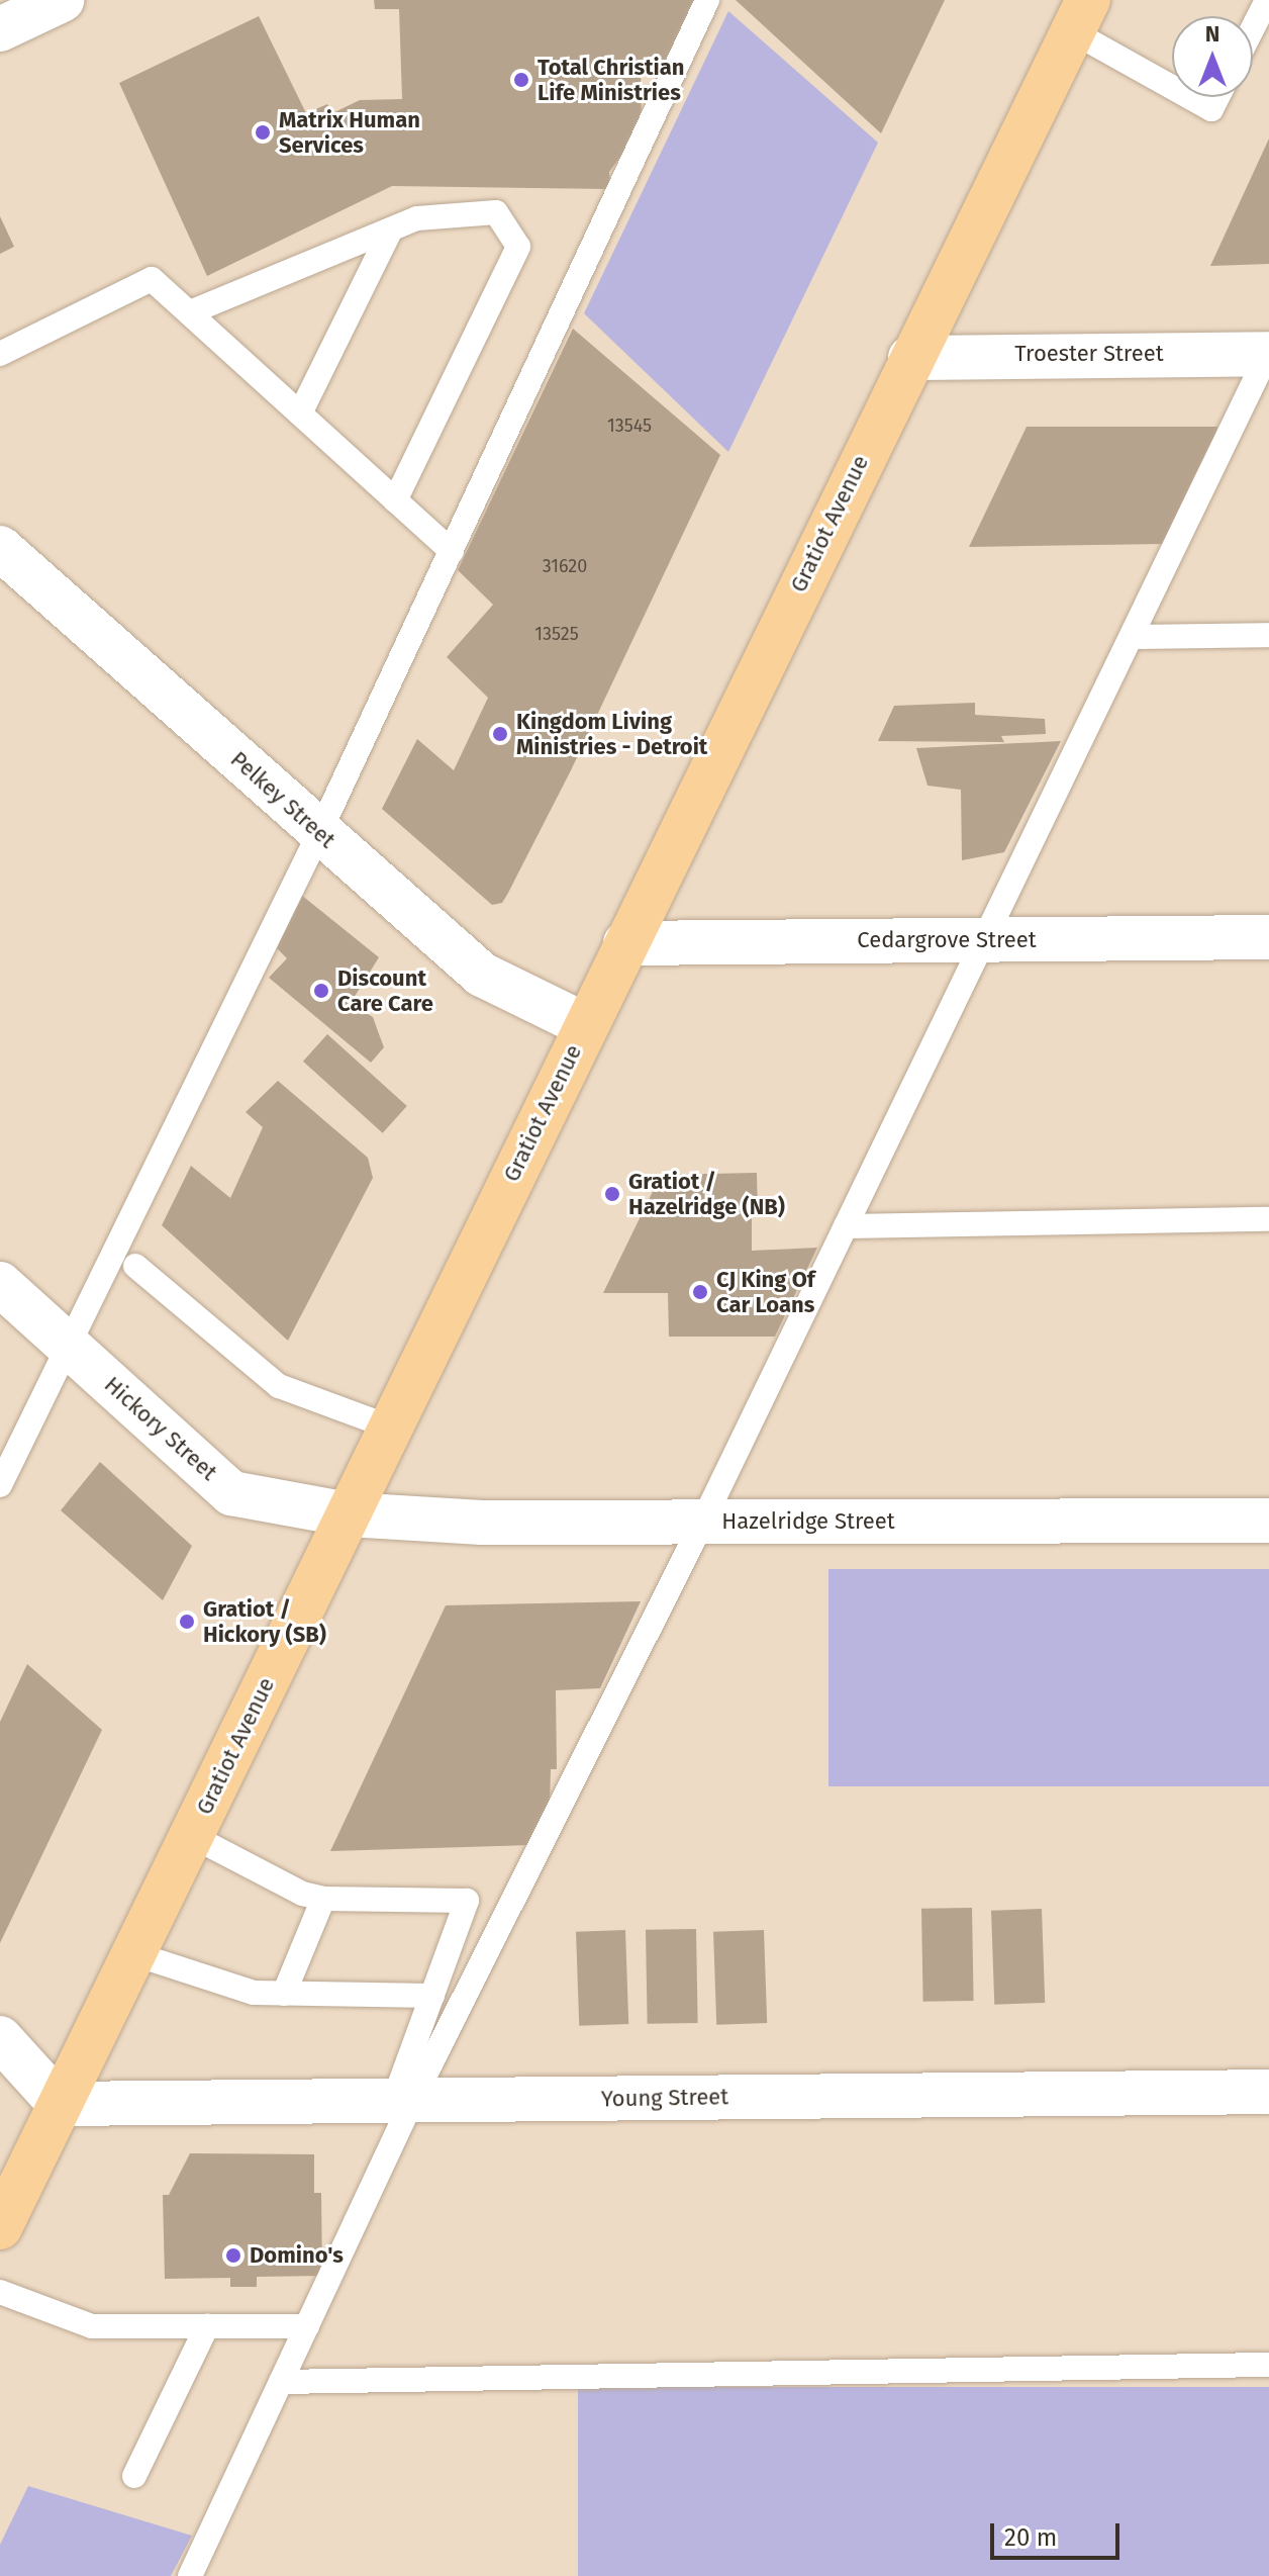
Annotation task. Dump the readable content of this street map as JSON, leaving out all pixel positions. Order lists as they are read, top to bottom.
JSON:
{
  "streets": {
    "main road": ["Gratiot Avenue"],
    "street": [
      "Troester Street",
      "Pelkey Street",
      "Cedargrove Street",
      "Hickory Street",
      "Hazelridge Street",
      "Young Street"
    ]
  },
  "crossings": [
    ["Troester Street", "Gratiot Avenue"],
    ["Gratiot Avenue", "Pelkey Street"],
    ["Gratiot Avenue", "Cedargrove Street"],
    ["Gratiot Avenue", "Hickory Street"],
    ["Gratiot Avenue", "Hazelridge Street"],
    ["Gratiot Avenue", "Young Street"],
    ["Hickory Street", "Hazelridge Street"]
  ],
  "places": [
    "Total Christian Life Ministries",
    "Matrix Human Services",
    "Kingdom Living Ministries - Detroit",
    "Discount Care Care",
    "Gratiot / Hazelridge (NB)",
    "CJ King Of Car Loans",
    "Gratiot / Hickory (SB)",
    "Domino's"
  ],
  "house_numbers": ["13545", "31620", "13525"],
  "scale_bar": "20 m",
  "north": "top"
}
